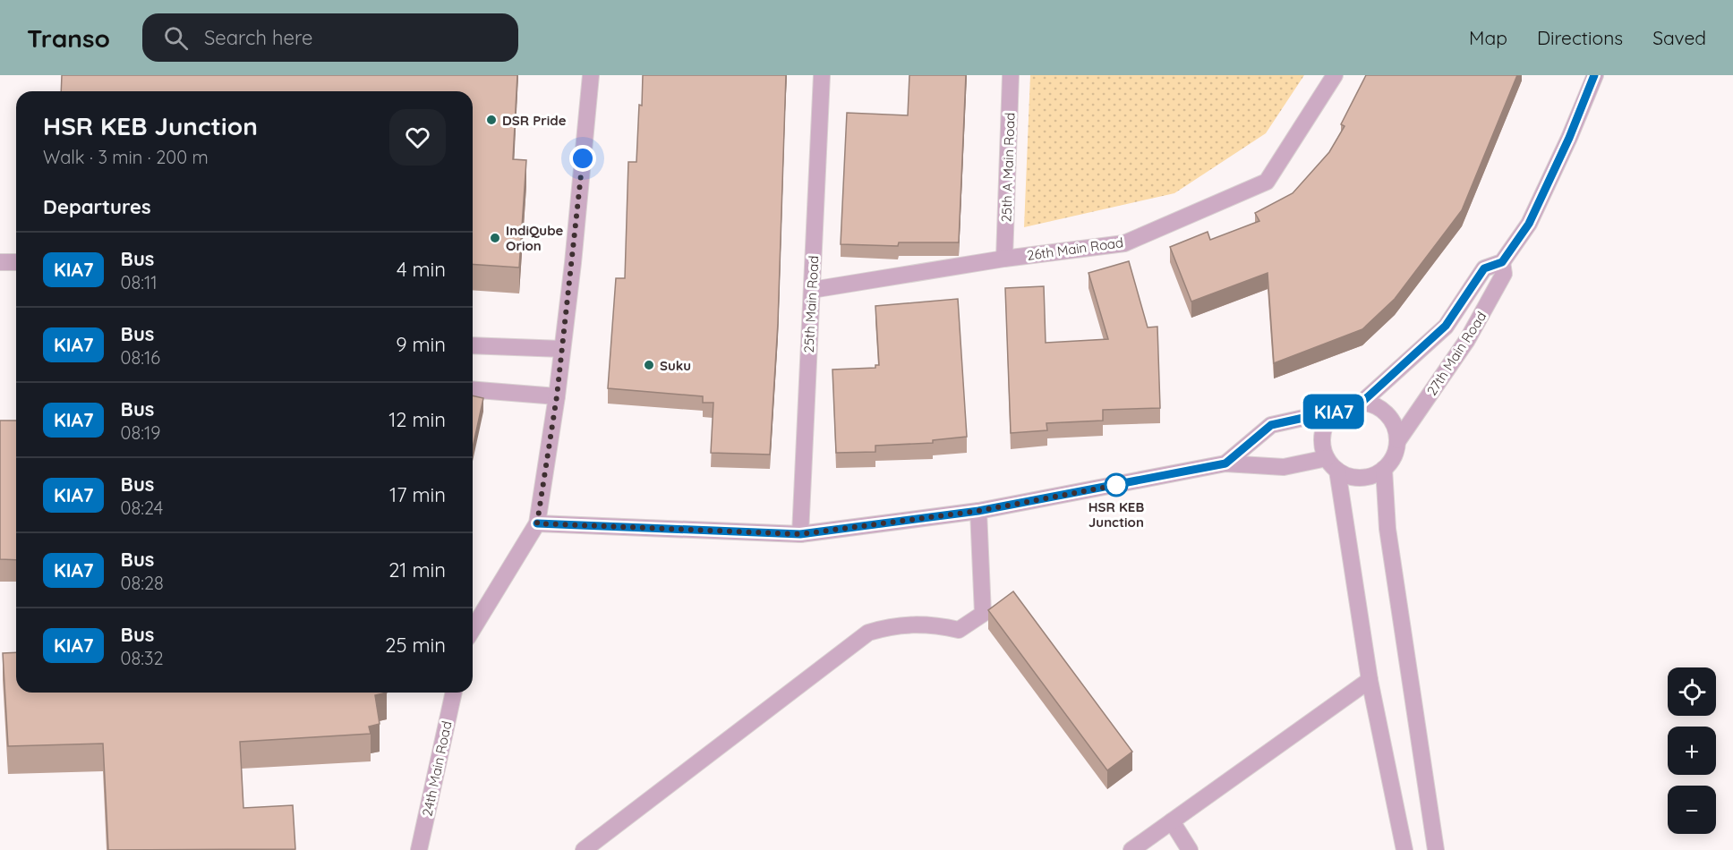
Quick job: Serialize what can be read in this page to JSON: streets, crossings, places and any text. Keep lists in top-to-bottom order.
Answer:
{
  "streets": {
    "street": [
      "25th A Main Road",
      "26th Main Road",
      "25th Main Road",
      "27th Main Road",
      "24th Main Road"
    ]
  },
  "crossings": [
    ["25th A Main Road", "26th Main Road"],
    ["26th Main Road", "25th Main Road"]
  ],
  "places": [
    "DSR Pride",
    "IndiQube Orion",
    "Suku",
    "HSR KEB Junction"
  ],
  "lines": ["bus line KIA7"],
  "page": {
    "header": "Transo",
    "search": "Search here",
    "nav": ["Map", "Directions", "Saved"],
    "on_map": "KIA7",
    "heading": [
      ["HSR KEB Junction", "Walk · 3 min · 200 m"],
      "Departures"
    ],
    "list": [
      {
        "mark": "KIA7",
        "name": "Bus",
        "note": "08:11",
        "value": "4 min"
      },
      {
        "mark": "KIA7",
        "name": "Bus",
        "note": "08:16",
        "value": "9 min"
      },
      {
        "mark": "KIA7",
        "name": "Bus",
        "note": "08:19",
        "value": "12 min"
      },
      {
        "mark": "KIA7",
        "name": "Bus",
        "note": "08:24",
        "value": "17 min"
      },
      {
        "mark": "KIA7",
        "name": "Bus",
        "note": "08:28",
        "value": "21 min"
      },
      {
        "mark": "KIA7",
        "name": "Bus",
        "note": "08:32",
        "value": "25 min"
      }
    ],
    "map_buttons": ["+", "−"]
  }
}
